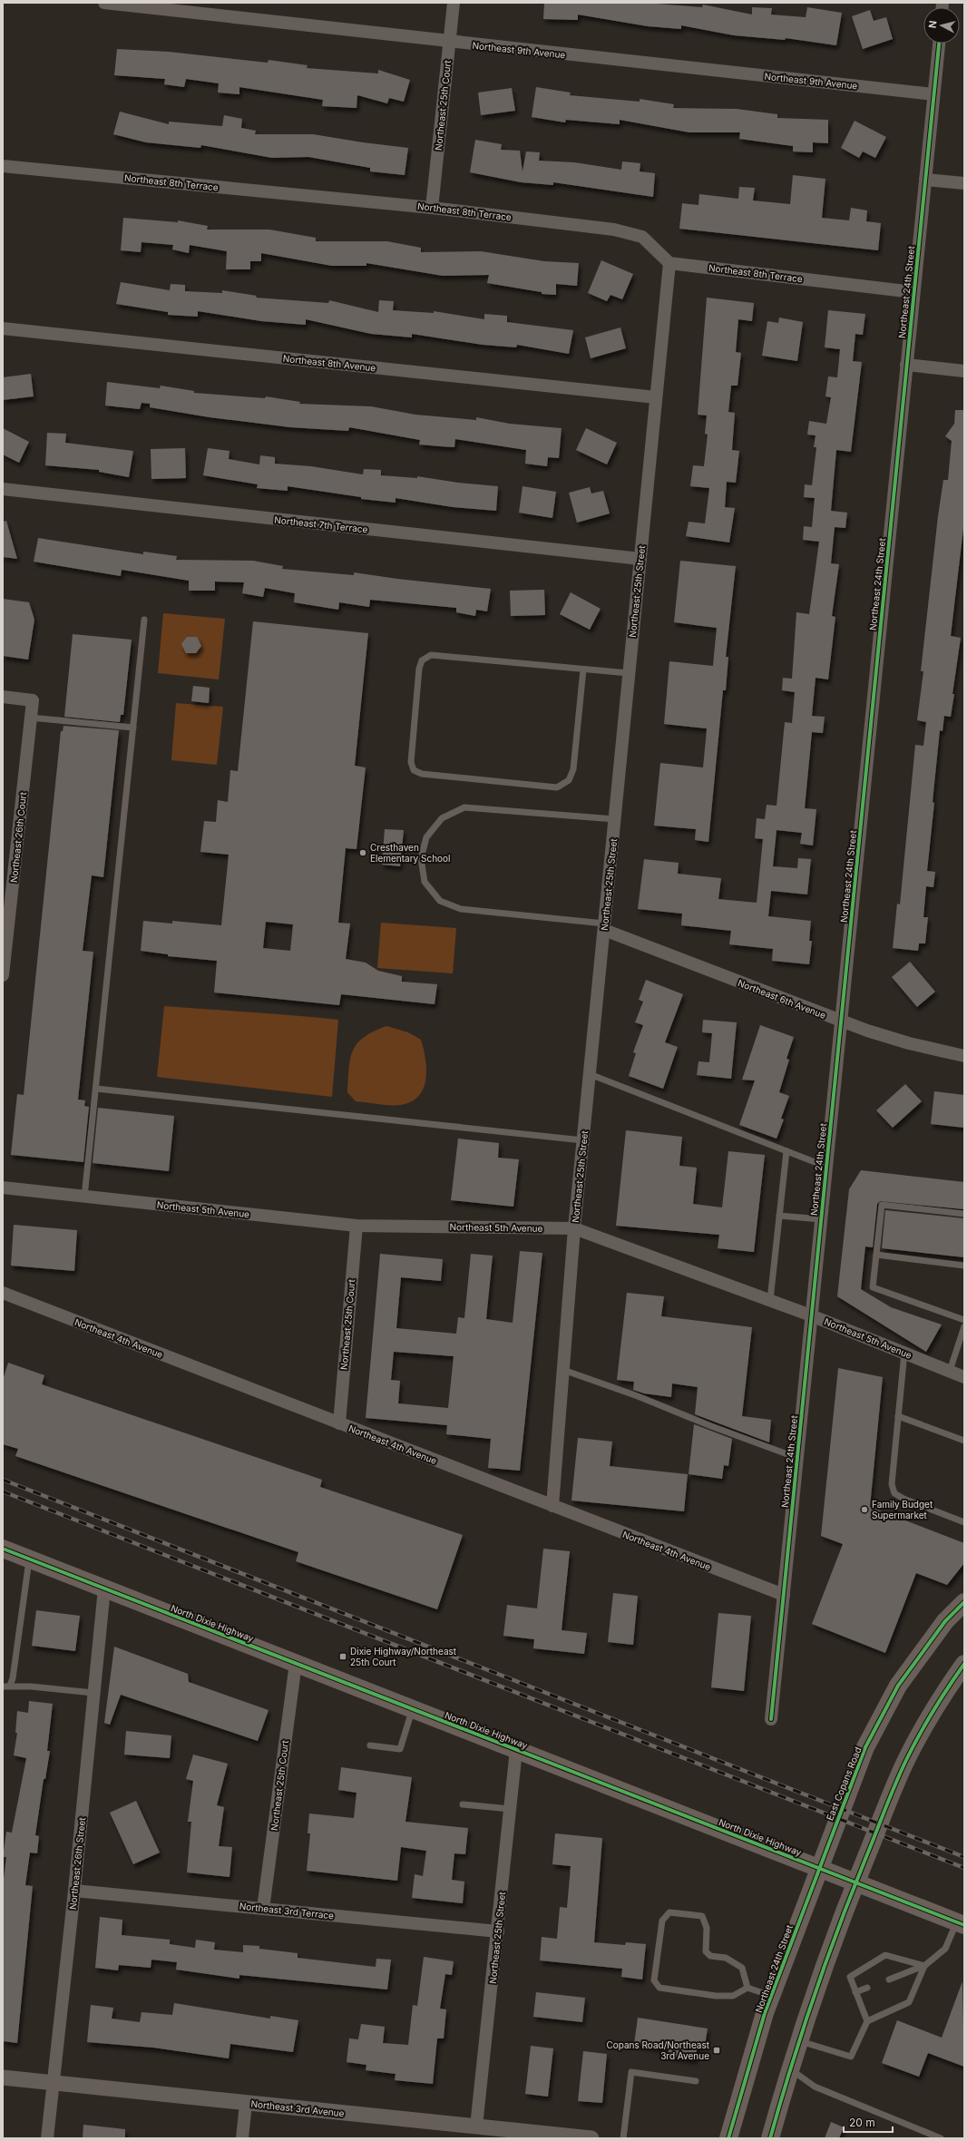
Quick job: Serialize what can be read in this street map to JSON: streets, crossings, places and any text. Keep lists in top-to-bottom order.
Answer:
{
  "streets": {
    "main road": ["Northeast 24th Street", "North Dixie Highway", "East Copans Road"],
    "street": [
      "Northeast 9th Avenue",
      "Northeast 25th Court",
      "Northeast 8th Terrace",
      "Northeast 8th Avenue",
      "Northeast 7th Terrace",
      "Northeast 25th Street",
      "Northeast 26th Court",
      "Northeast 6th Avenue",
      "Northeast 5th Avenue",
      "Northeast 4th Avenue",
      "Northeast 26th Street",
      "Northeast 3rd Terrace",
      "Northeast 3rd Avenue"
    ]
  },
  "crossings": [
    ["Northeast 9th Avenue", "Northeast 25th Court"],
    ["Northeast 9th Avenue", "Northeast 24th Street"],
    ["Northeast 25th Court", "Northeast 8th Terrace"],
    ["Northeast 25th Court", "Northeast 5th Avenue"],
    ["Northeast 25th Court", "Northeast 4th Avenue"],
    ["Northeast 25th Court", "North Dixie Highway"],
    ["Northeast 25th Court", "Northeast 3rd Terrace"],
    ["Northeast 8th Terrace", "Northeast 24th Street"],
    ["Northeast 8th Terrace", "Northeast 25th Street"],
    ["Northeast 24th Street", "Northeast 6th Avenue"],
    ["Northeast 24th Street", "Northeast 5th Avenue"],
    ["Northeast 24th Street", "Northeast 4th Avenue"],
    ["Northeast 24th Street", "North Dixie Highway"],
    ["Northeast 24th Street", "East Copans Road"],
    ["Northeast 8th Avenue", "Northeast 25th Street"],
    ["Northeast 7th Terrace", "Northeast 25th Street"],
    ["Northeast 25th Street", "Northeast 6th Avenue"],
    ["Northeast 25th Street", "Northeast 5th Avenue"],
    ["Northeast 25th Street", "Northeast 4th Avenue"],
    ["Northeast 25th Street", "North Dixie Highway"],
    ["Northeast 25th Street", "Northeast 3rd Terrace"],
    ["Northeast 25th Street", "Northeast 3rd Avenue"],
    ["North Dixie Highway", "East Copans Road"],
    ["North Dixie Highway", "Northeast 26th Street"],
    ["Northeast 26th Street", "Northeast 3rd Terrace"],
    ["Northeast 26th Street", "Northeast 3rd Avenue"]
  ],
  "places": {
    "other": ["Cresthaven Elementary School", "Family Budget Supermarket"],
    "transit": ["Dixie Highway/Northeast 25th Court", "Copans Road/Northeast 3rd Avenue"]
  },
  "scale_bar": "20 m",
  "north": "left"
}
